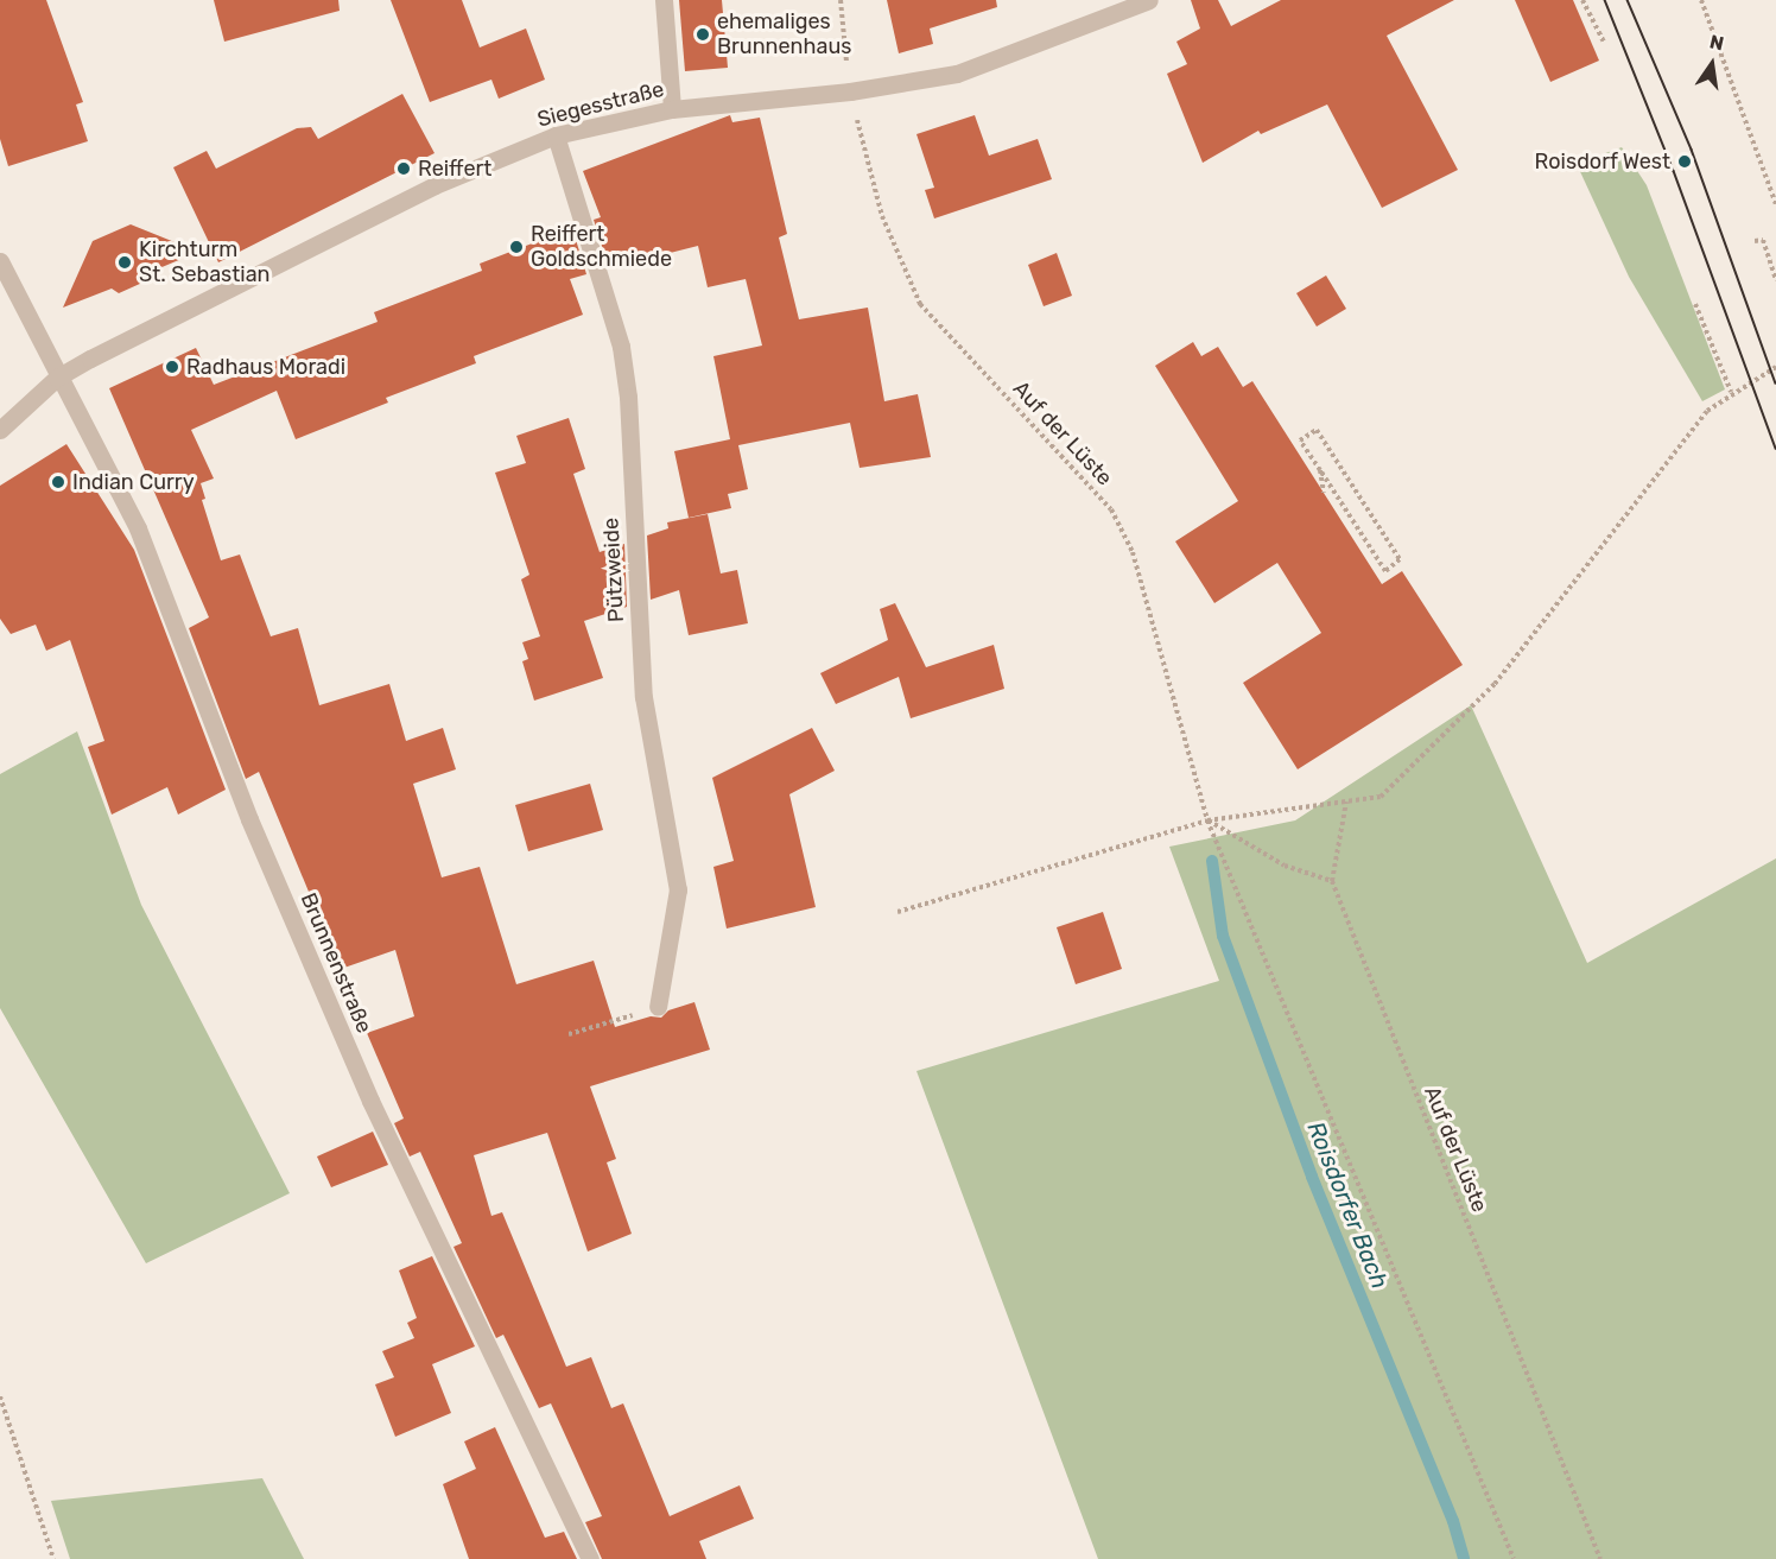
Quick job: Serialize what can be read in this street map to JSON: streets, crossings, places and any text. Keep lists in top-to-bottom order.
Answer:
{
  "streets": {
    "street": ["Siegesstraße", "Pützweide", "Brunnenstraße"],
    "path": ["Auf der Lüste"]
  },
  "crossings": [
    ["Siegesstraße", "Auf der Lüste"],
    ["Siegesstraße", "Pützweide"],
    ["Siegesstraße", "Brunnenstraße"]
  ],
  "water": ["Roisdorfer Bach"],
  "places": [
    "ehemaliges Brunnenhaus",
    "Roisdorf West",
    "Reiffert",
    "Reiffert Goldschmiede",
    "Kirchturm St. Sebastian",
    "Radhaus Moradi",
    "Indian Curry"
  ],
  "north": "top"
}
